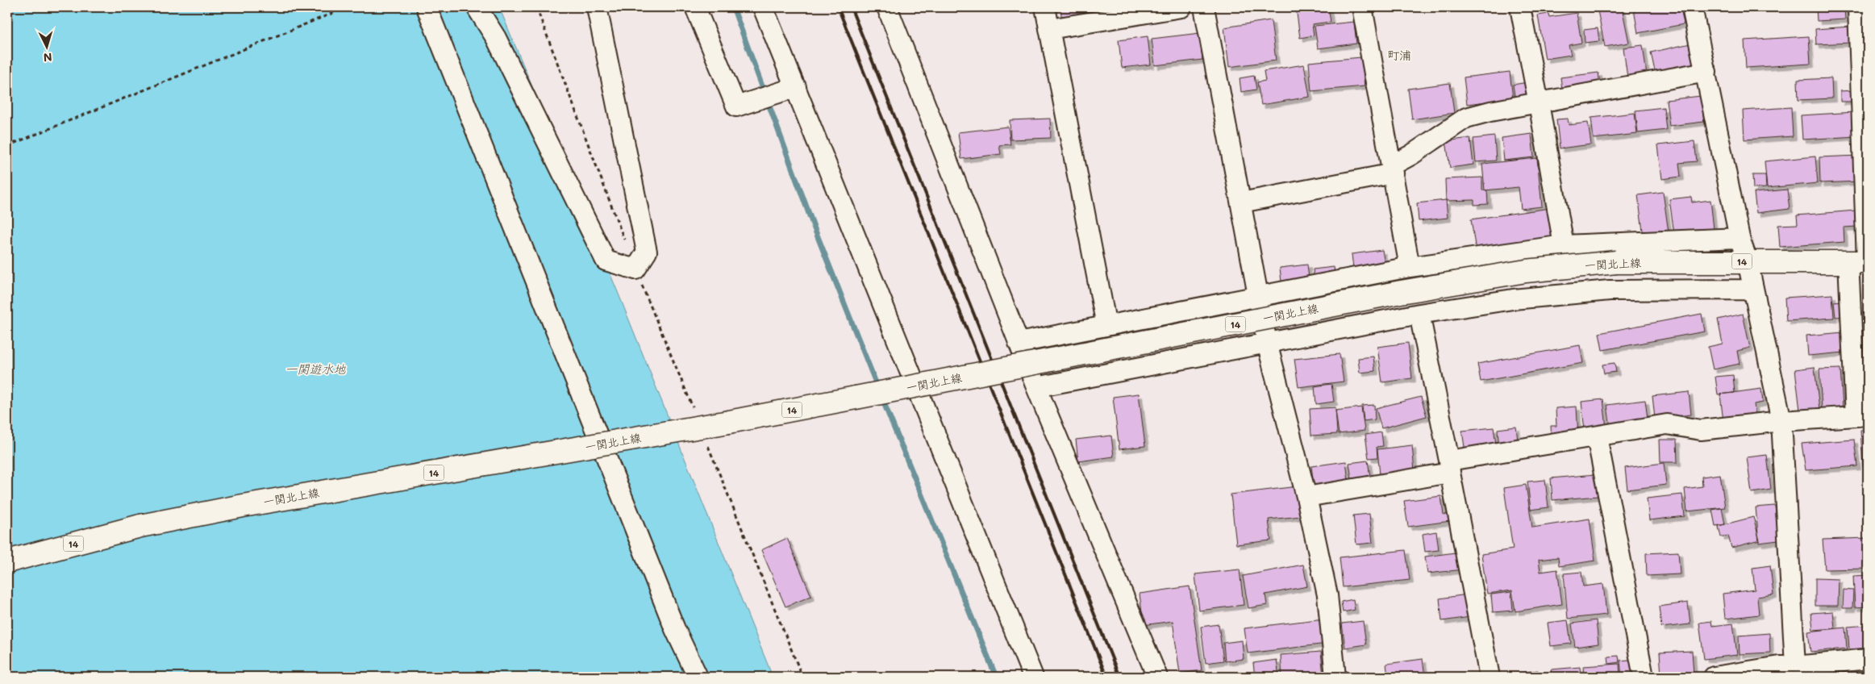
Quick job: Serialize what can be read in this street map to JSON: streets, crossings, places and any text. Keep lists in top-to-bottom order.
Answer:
{
  "streets": {
    "main road": ["14", "一関北上線"]
  },
  "districts": ["町浦"],
  "water": ["一関遊水地"],
  "north": "bottom"
}
